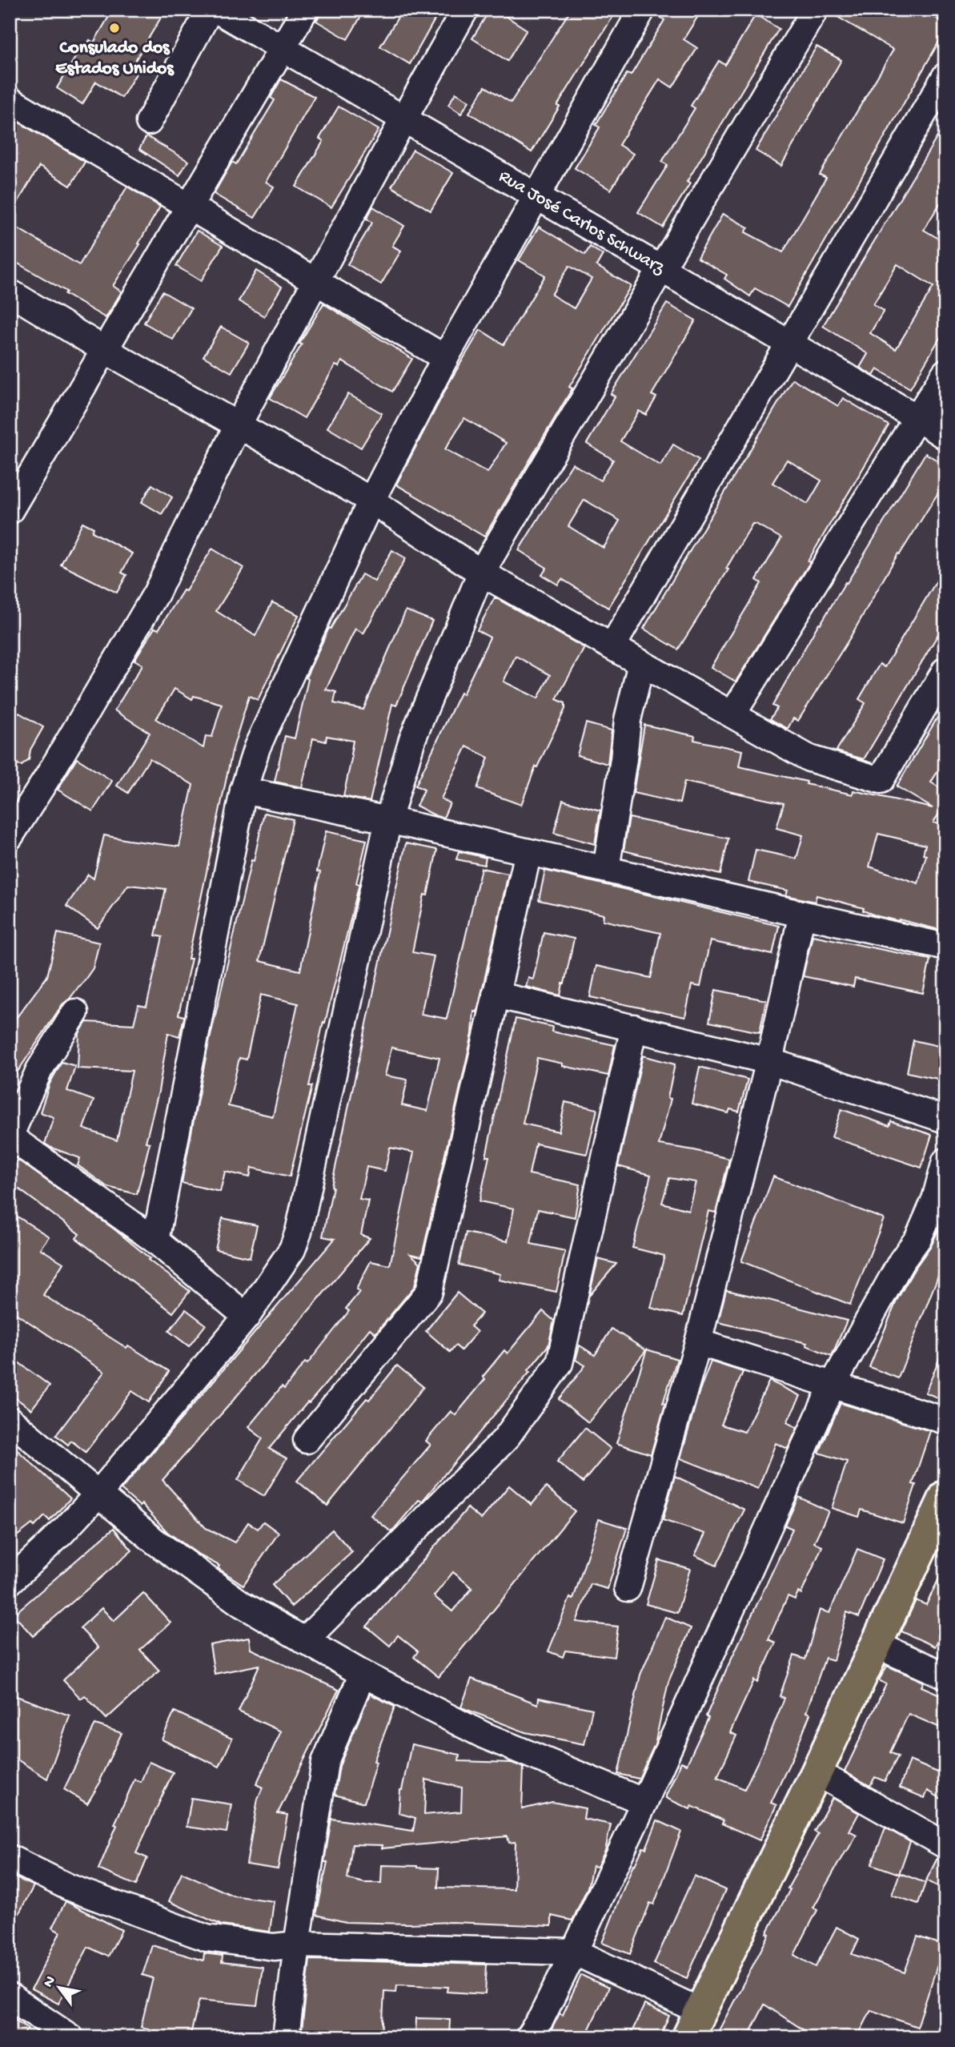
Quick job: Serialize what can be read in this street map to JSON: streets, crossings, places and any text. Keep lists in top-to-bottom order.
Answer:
{
  "streets": {
    "street": ["Rua José Carlos Schwarz"]
  },
  "places": ["Consulado dos Estados Unidos"],
  "north": "top left"
}
